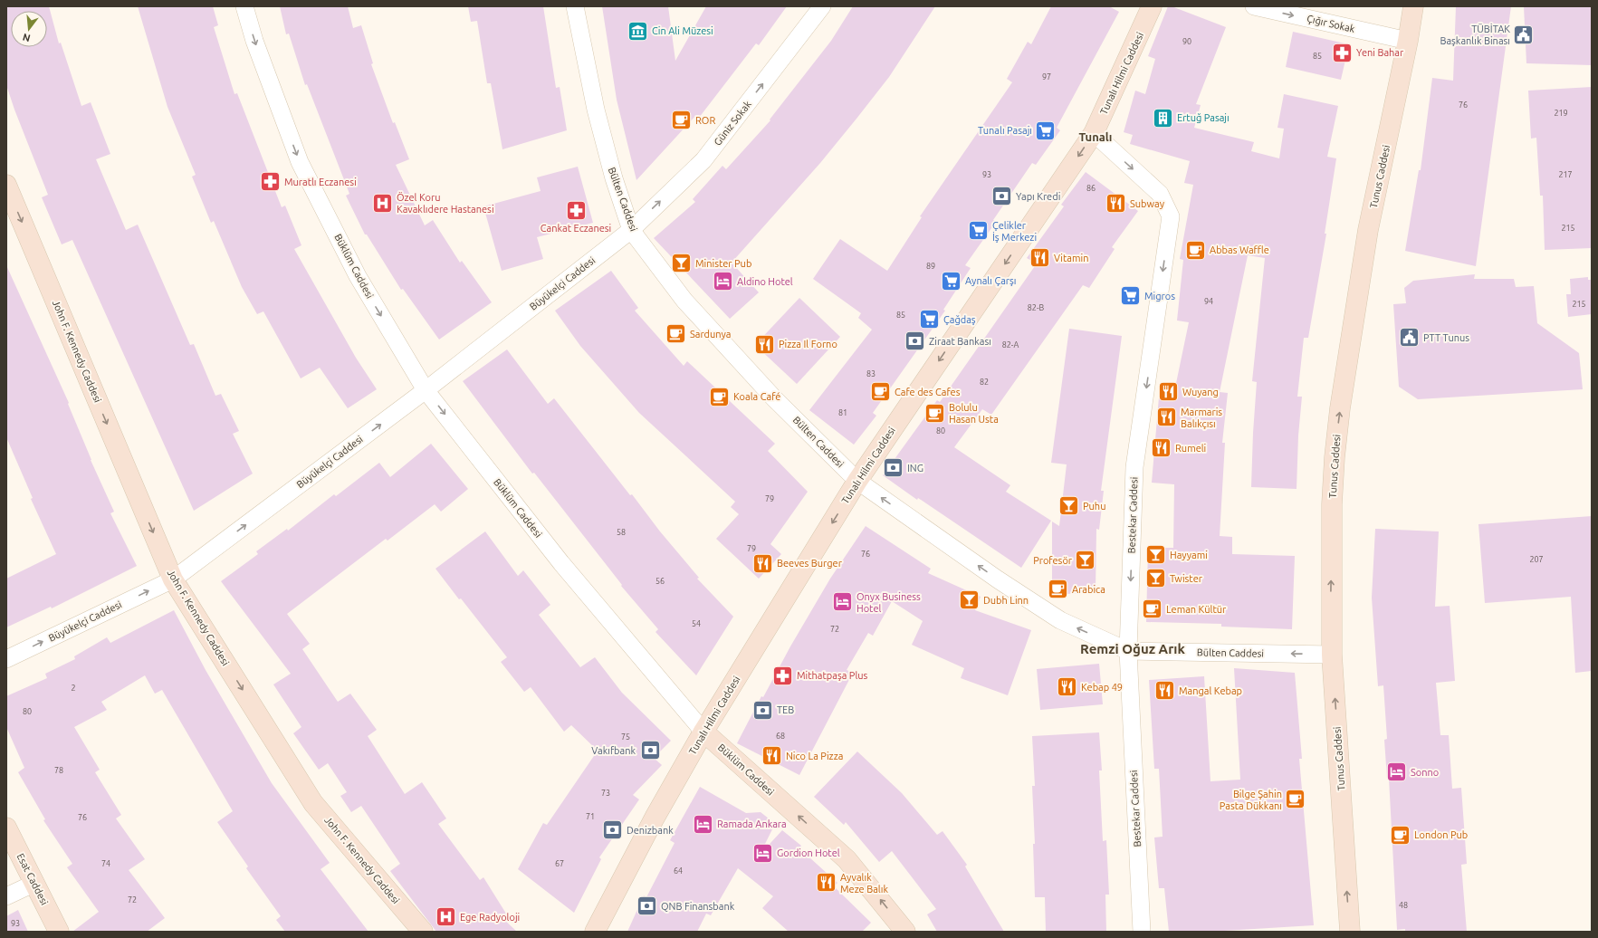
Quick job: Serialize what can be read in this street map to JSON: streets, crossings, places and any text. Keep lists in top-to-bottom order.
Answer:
{
  "streets": {
    "street": [
      "Çığır Sokak",
      "Tunalı Hilmi Caddesi",
      "Güniz Sokak",
      "Tunus Caddesi",
      "Bülten Caddesi",
      "Büklüm Caddesi",
      "Büyükelçi Caddesi",
      "John F. Kennedy Caddesi",
      "Bestekar Caddesi",
      "Esat Caddesi"
    ]
  },
  "crossings": [
    ["Çığır Sokak", "Tunus Caddesi"],
    ["Tunalı Hilmi Caddesi", "Bülten Caddesi"],
    ["Tunalı Hilmi Caddesi", "Büklüm Caddesi"],
    ["Tunalı Hilmi Caddesi", "Bestekar Caddesi"],
    ["Güniz Sokak", "Bülten Caddesi"],
    ["Güniz Sokak", "Büyükelçi Caddesi"],
    ["Tunus Caddesi", "Bülten Caddesi"],
    ["Bülten Caddesi", "Büyükelçi Caddesi"],
    ["Bülten Caddesi", "Bestekar Caddesi"],
    ["Büklüm Caddesi", "Büyükelçi Caddesi"],
    ["Büyükelçi Caddesi", "John F. Kennedy Caddesi"]
  ],
  "one_way": [
    "Çığır Sokak",
    "Tunalı Hilmi Caddesi",
    "Güniz Sokak",
    "Tunus Caddesi",
    "Bülten Caddesi",
    "Büyükelçi Caddesi",
    "John F. Kennedy Caddesi",
    "Bestekar Caddesi"
  ],
  "districts": ["Tunalı", "Remzi Oğuz Arık"],
  "places": {
    "museum": ["Cin Ali Müzesi"],
    "public building": ["TÜBİTAK Başkanlık Binası", "PTT Tunus"],
    "pharmacy": [
      "Yeni Bahar",
      "Muratlı Eczanesi",
      "Cankat Eczanesi",
      "Mithatpaşa Plus"
    ],
    "building": ["Ertuğ Pasajı"],
    "cafe": [
      "ROR",
      "Abbas Waffle",
      "Sardunya",
      "Cafe des Cafes",
      "Koala Café",
      "Bolulu Hasan Usta",
      "Arabica",
      "Leman Kültür",
      "Bilge Şahin Pasta Dükkanı",
      "London Pub"
    ],
    "supermarket": [
      "Tunalı Pasajı",
      "Çelikler İş Merkezi",
      "Aynalı Çarşı",
      "Migros",
      "Çağdaş"
    ],
    "bank": [
      "Yapı Kredi",
      "Ziraat Bankası",
      "ING",
      "TEB",
      "Vakıfbank",
      "Denizbank",
      "QNB Finansbank"
    ],
    "hospital": ["Özel Koru Kavaklıdere Hastanesi", "Ege Radyoloji"],
    "restaurant": [
      "Subway",
      "Vitamin",
      "Pizza Il Forno",
      "Wuyang",
      "Marmaris Balıkçısı",
      "Rumeli",
      "Beeves Burger",
      "Kebap 49",
      "Mangal Kebap",
      "Nico La Pizza",
      "Ayvalık Meze Balık"
    ],
    "bar": [
      "Minister Pub",
      "Puhu",
      "Hayyami",
      "Profesör",
      "Twister",
      "Dubh Linn"
    ],
    "hotel": [
      "Aldino Hotel",
      "Onyx Business Hotel",
      "Sonno",
      "Ramada Ankara",
      "Gordion Hotel"
    ]
  },
  "house_numbers": [
    "90",
    "85",
    "97",
    "76",
    "219",
    "93",
    "217",
    "86",
    "215",
    "89",
    "94",
    "215",
    "82-B",
    "85",
    "82-A",
    "83",
    "82",
    "81",
    "80",
    "79",
    "58",
    "79",
    "76",
    "207",
    "56",
    "54",
    "72",
    "2",
    "80",
    "68",
    "75",
    "78",
    "73",
    "71",
    "76",
    "74",
    "67",
    "64",
    "72",
    "48",
    "93"
  ],
  "north": "bottom"
}
